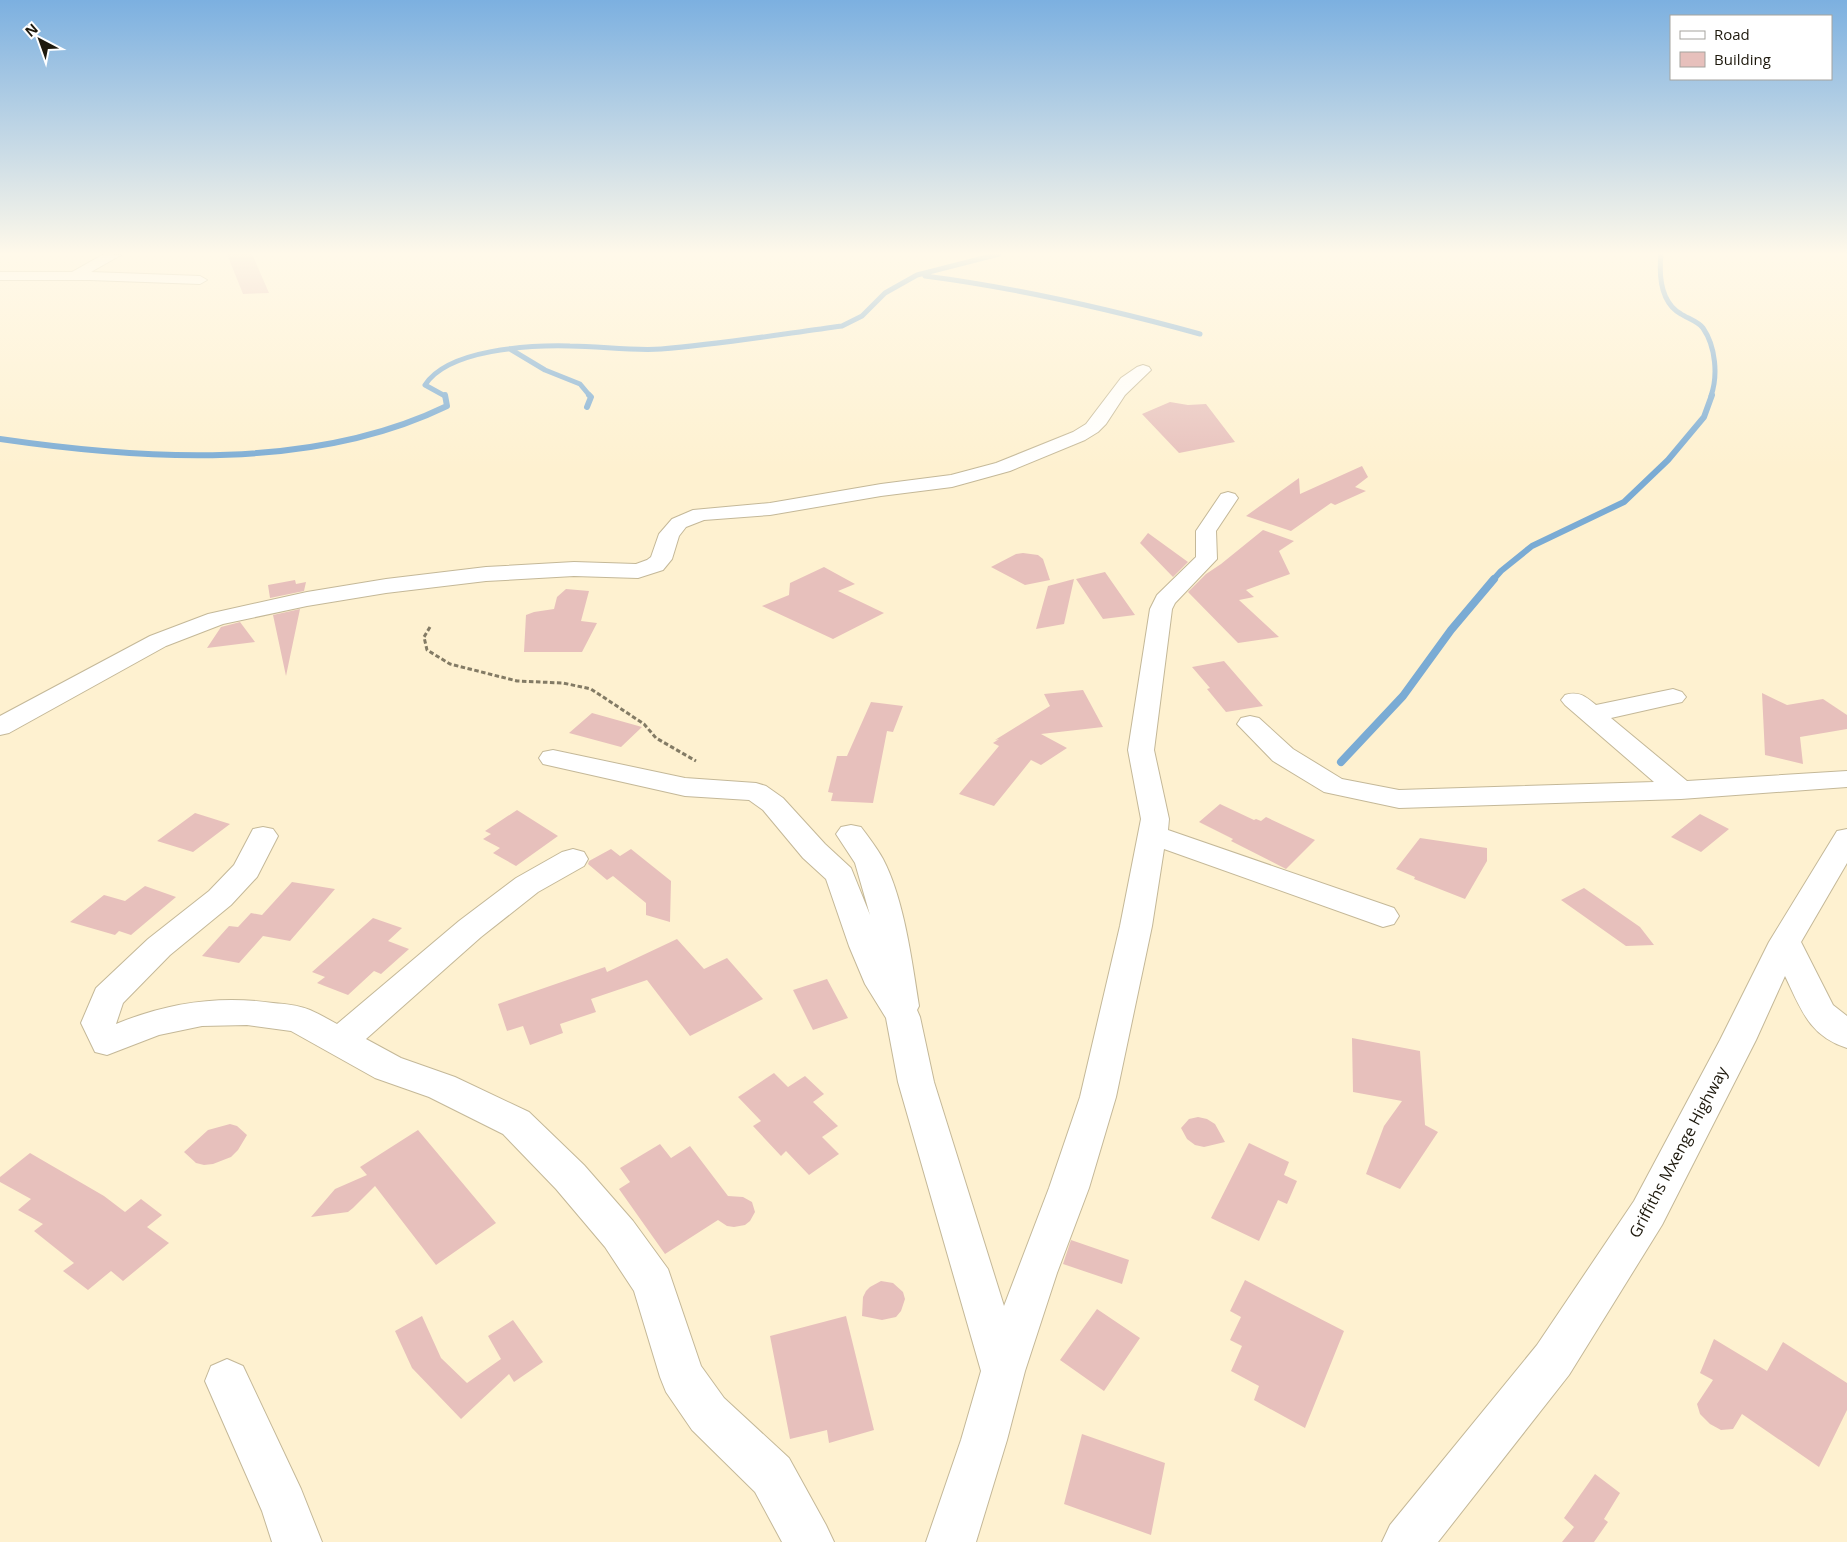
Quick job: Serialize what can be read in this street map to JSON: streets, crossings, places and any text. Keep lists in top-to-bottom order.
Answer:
{
  "streets": {
    "street": ["Griffiths Mxenge Highway"]
  },
  "legend": ["Road", "Building"],
  "north": "top left"
}
